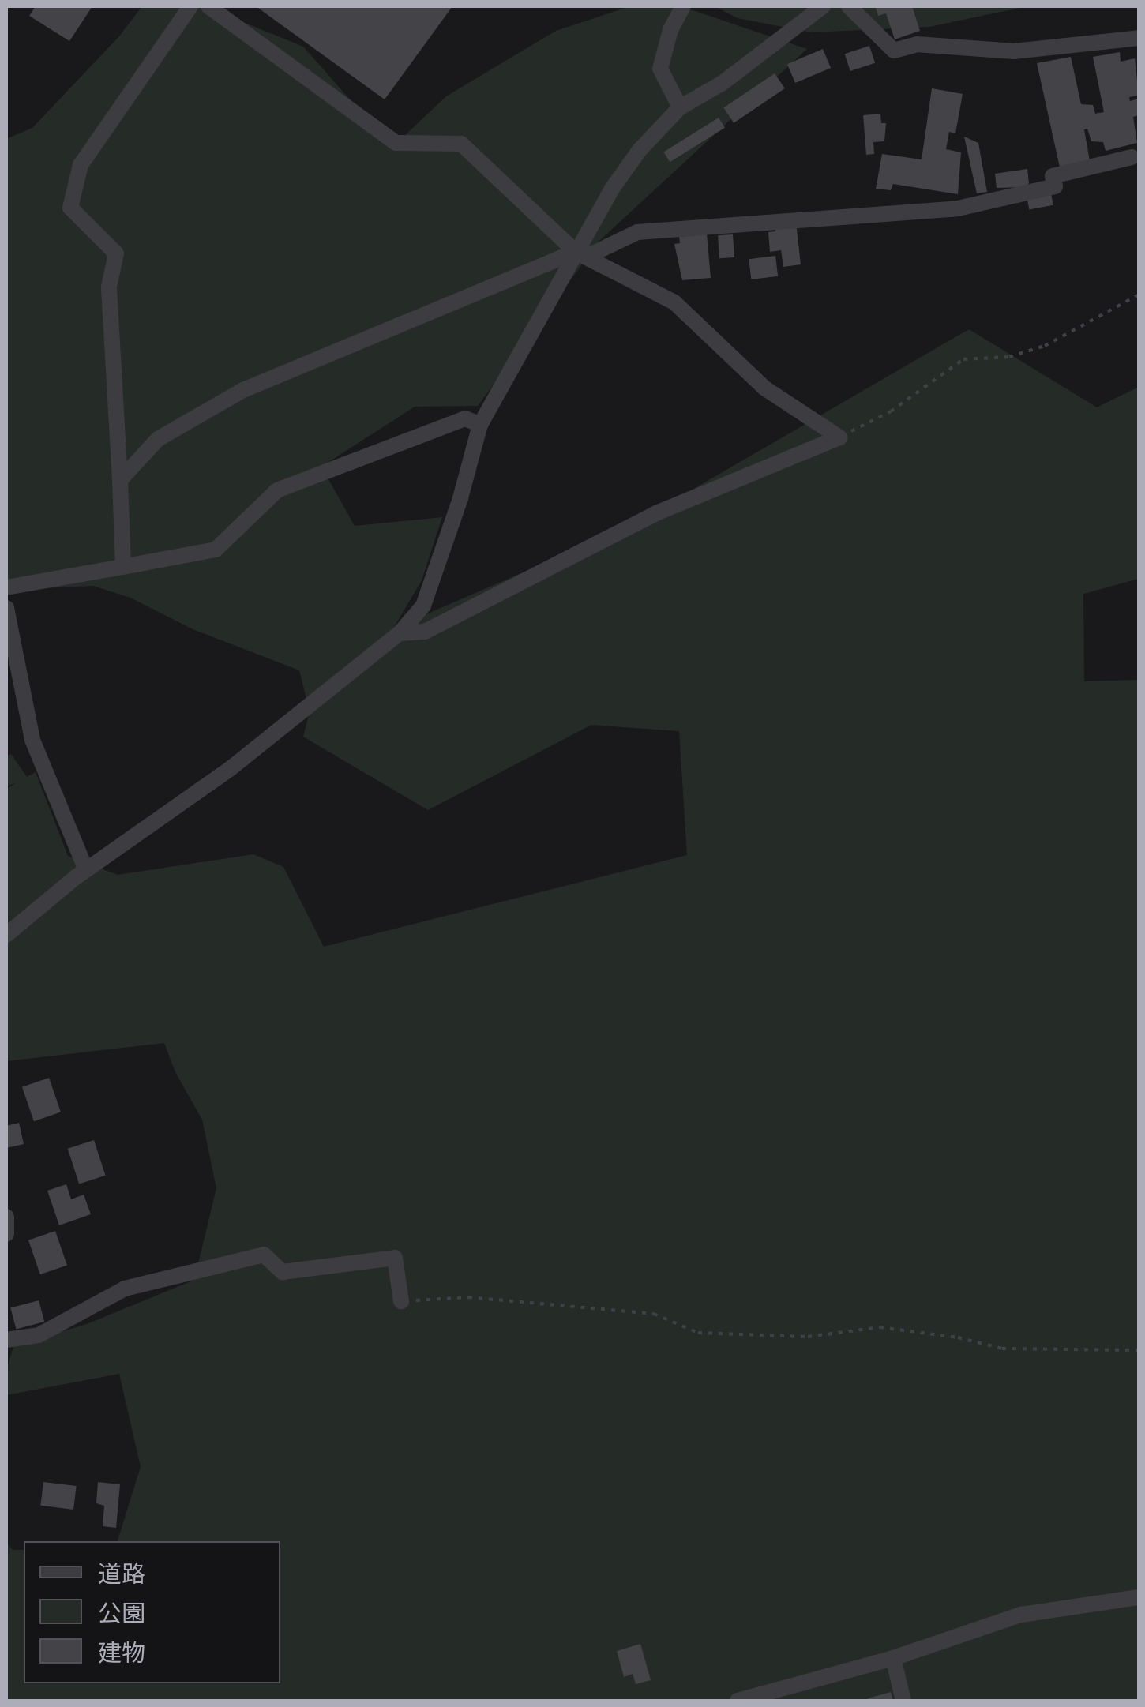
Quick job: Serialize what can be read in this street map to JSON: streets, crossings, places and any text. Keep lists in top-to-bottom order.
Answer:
{
  "legend": ["道路", "公園", "建物"]
}
